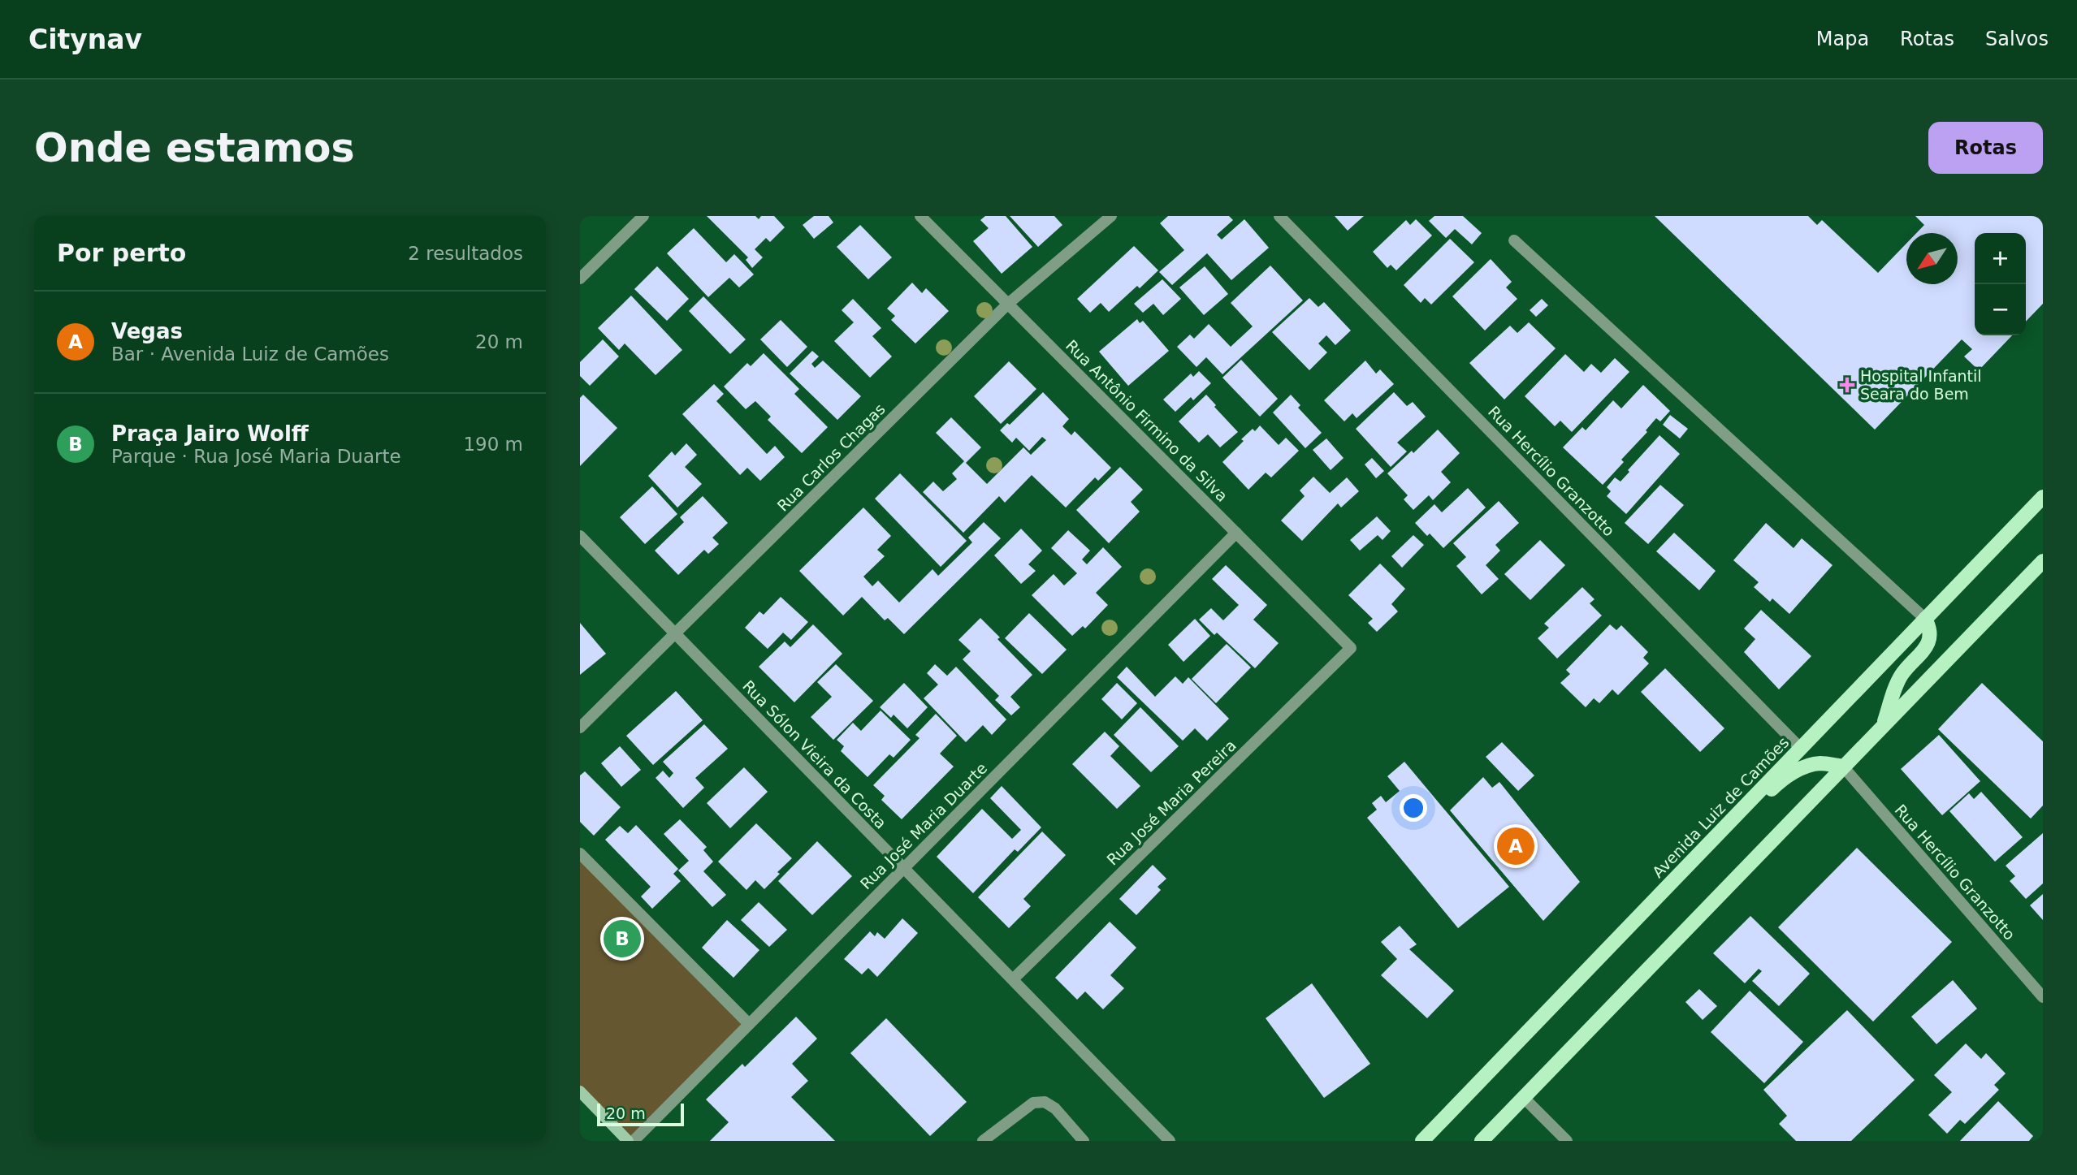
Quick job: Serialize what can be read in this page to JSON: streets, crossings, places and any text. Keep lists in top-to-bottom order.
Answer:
{
  "streets": {
    "main road": ["Avenida Luiz de Camões"],
    "street": [
      "Rua Antônio Firmino da Silva",
      "Rua Carlos Chagas",
      "Rua Hercílio Granzotto",
      "Rua Sólon Vieira da Costa",
      "Rua José Maria Pereira",
      "Rua José Maria Duarte"
    ]
  },
  "crossings": [
    ["Rua Antônio Firmino da Silva", "Rua Carlos Chagas"],
    ["Rua Antônio Firmino da Silva", "Rua José Maria Pereira"],
    ["Rua Antônio Firmino da Silva", "Rua José Maria Duarte"],
    ["Rua Carlos Chagas", "Rua Sólon Vieira da Costa"],
    ["Rua Hercílio Granzotto", "Avenida Luiz de Camões"],
    ["Rua Sólon Vieira da Costa", "Rua José Maria Pereira"],
    ["Rua Sólon Vieira da Costa", "Rua José Maria Duarte"]
  ],
  "places": {
    "health": ["Hospital Infantil Seara do Bem"]
  },
  "scale_bar": "20 m",
  "north": "bottom left",
  "page": {
    "header": "Citynav",
    "nav": ["Mapa", "Rotas", "Salvos"],
    "buttons": "Rotas",
    "title": "Onde estamos",
    "heading": ["Por perto", "2 resultados"],
    "map_buttons": ["+", "−"],
    "list": [
      {
        "mark": "A",
        "name": "Vegas",
        "note": "Bar · Avenida Luiz de Camões",
        "value": "20 m"
      },
      {
        "mark": "B",
        "name": "Praça Jairo Wolff",
        "note": "Parque · Rua José Maria Duarte",
        "value": "190 m"
      }
    ],
    "pins": ["A", "B"],
    "scale": "20 m"
  }
}
